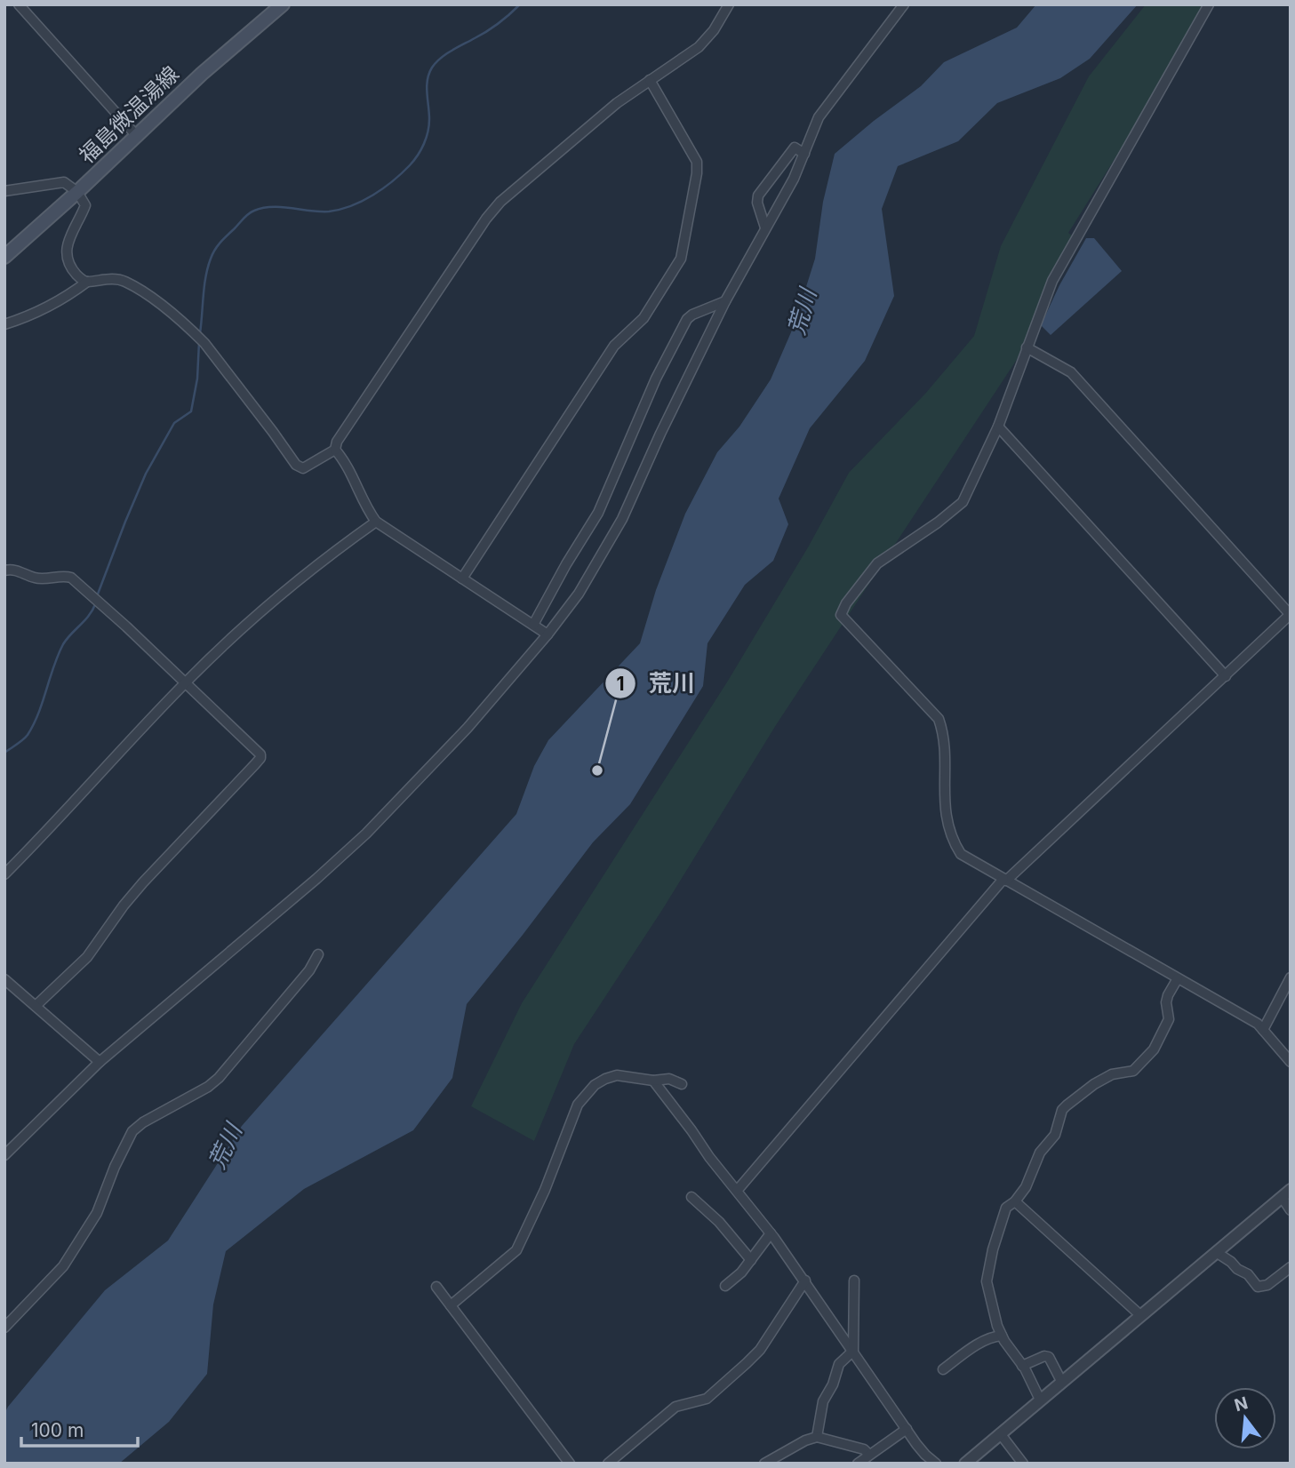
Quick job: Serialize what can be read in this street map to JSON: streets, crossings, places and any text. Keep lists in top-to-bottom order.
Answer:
{
  "streets": {
    "main road": ["福島微温湯線"]
  },
  "water": ["荒川"],
  "places": ["荒川"],
  "scale_bar": "100 m",
  "north": "top"
}
